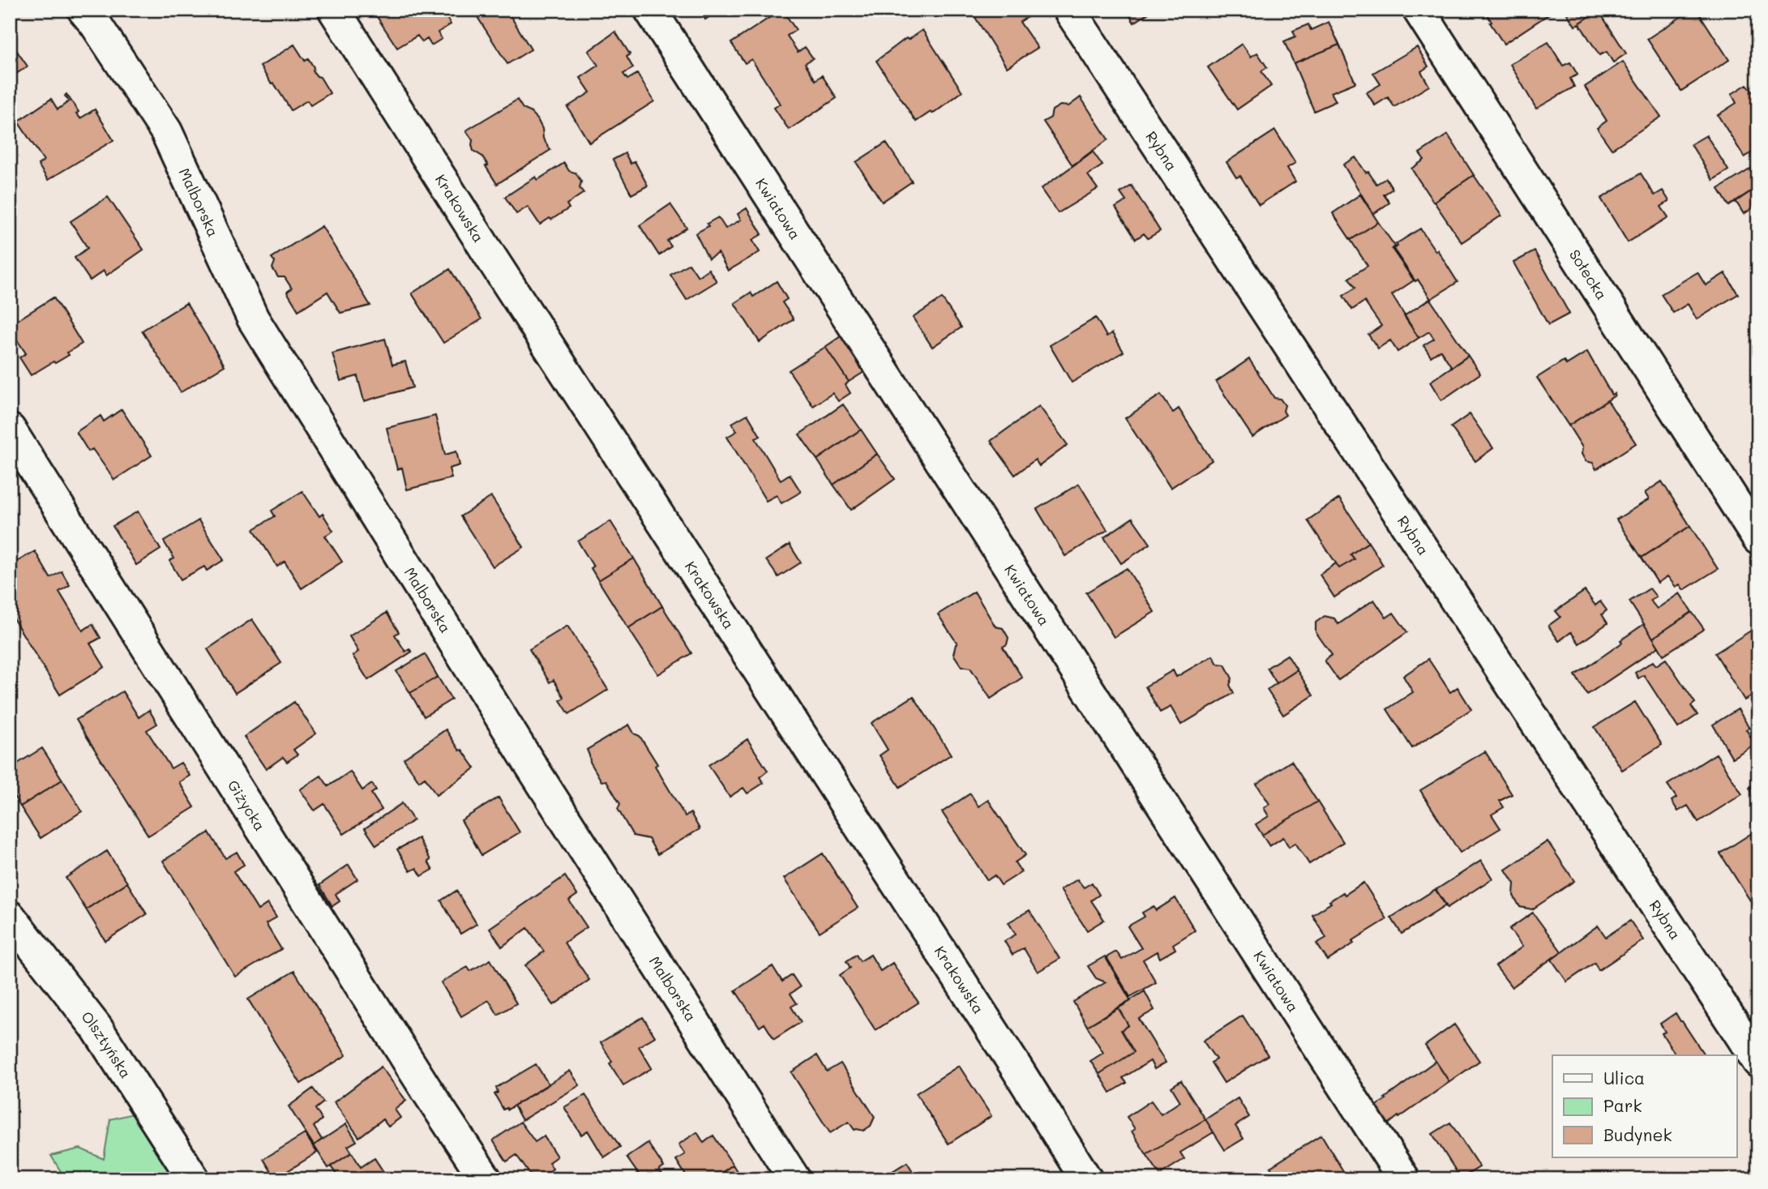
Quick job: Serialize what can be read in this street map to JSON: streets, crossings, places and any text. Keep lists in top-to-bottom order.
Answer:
{
  "streets": {
    "street": [
      "Rybna",
      "Malborska",
      "Kwiatowa",
      "Krakowska",
      "Sołecka",
      "Giżycka",
      "Olsztyńska"
    ]
  },
  "legend": ["Ulica", "Park", "Budynek"]
}
